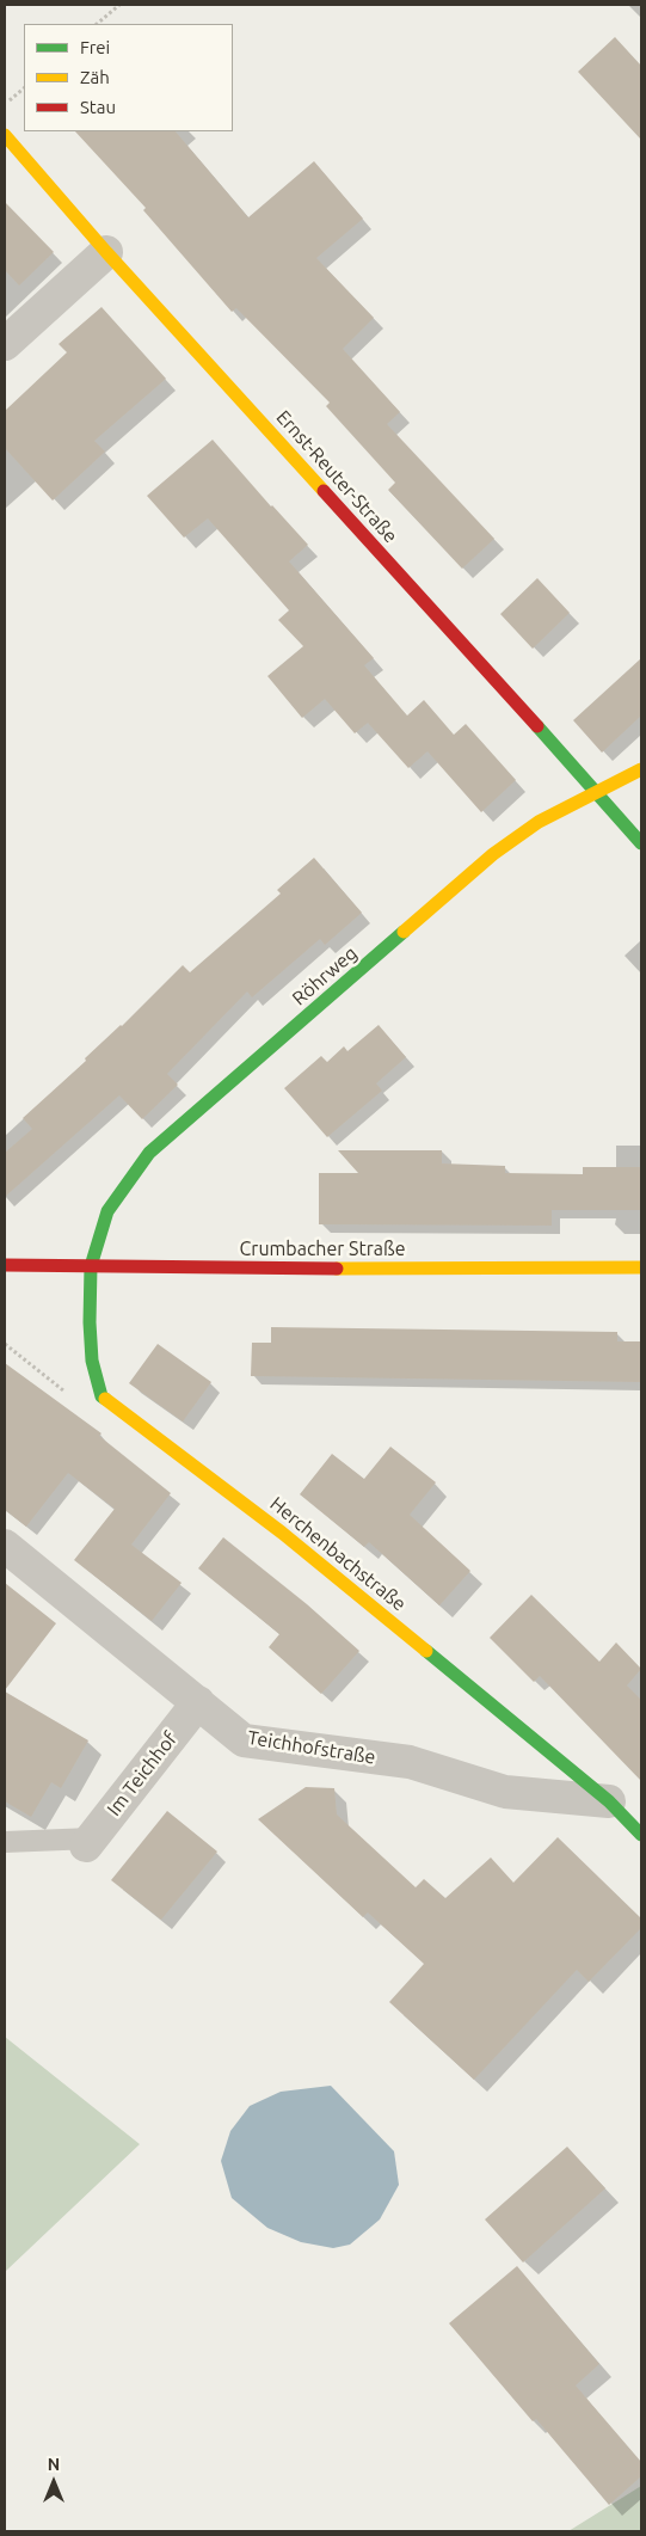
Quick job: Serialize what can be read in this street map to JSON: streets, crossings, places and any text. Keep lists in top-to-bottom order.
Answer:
{
  "streets": {
    "street": [
      "Ernst-Reuter-Straße",
      "Röhrweg",
      "Crumbacher Straße",
      "Herchenbachstraße",
      "Teichhofstraße",
      "Im Teichhof"
    ]
  },
  "crossings": [
    ["Ernst-Reuter-Straße", "Röhrweg"],
    ["Röhrweg", "Crumbacher Straße"],
    ["Herchenbachstraße", "Teichhofstraße"],
    ["Teichhofstraße", "Im Teichhof"]
  ],
  "legend": ["Frei", "Zäh", "Stau"],
  "north": "top"
}
